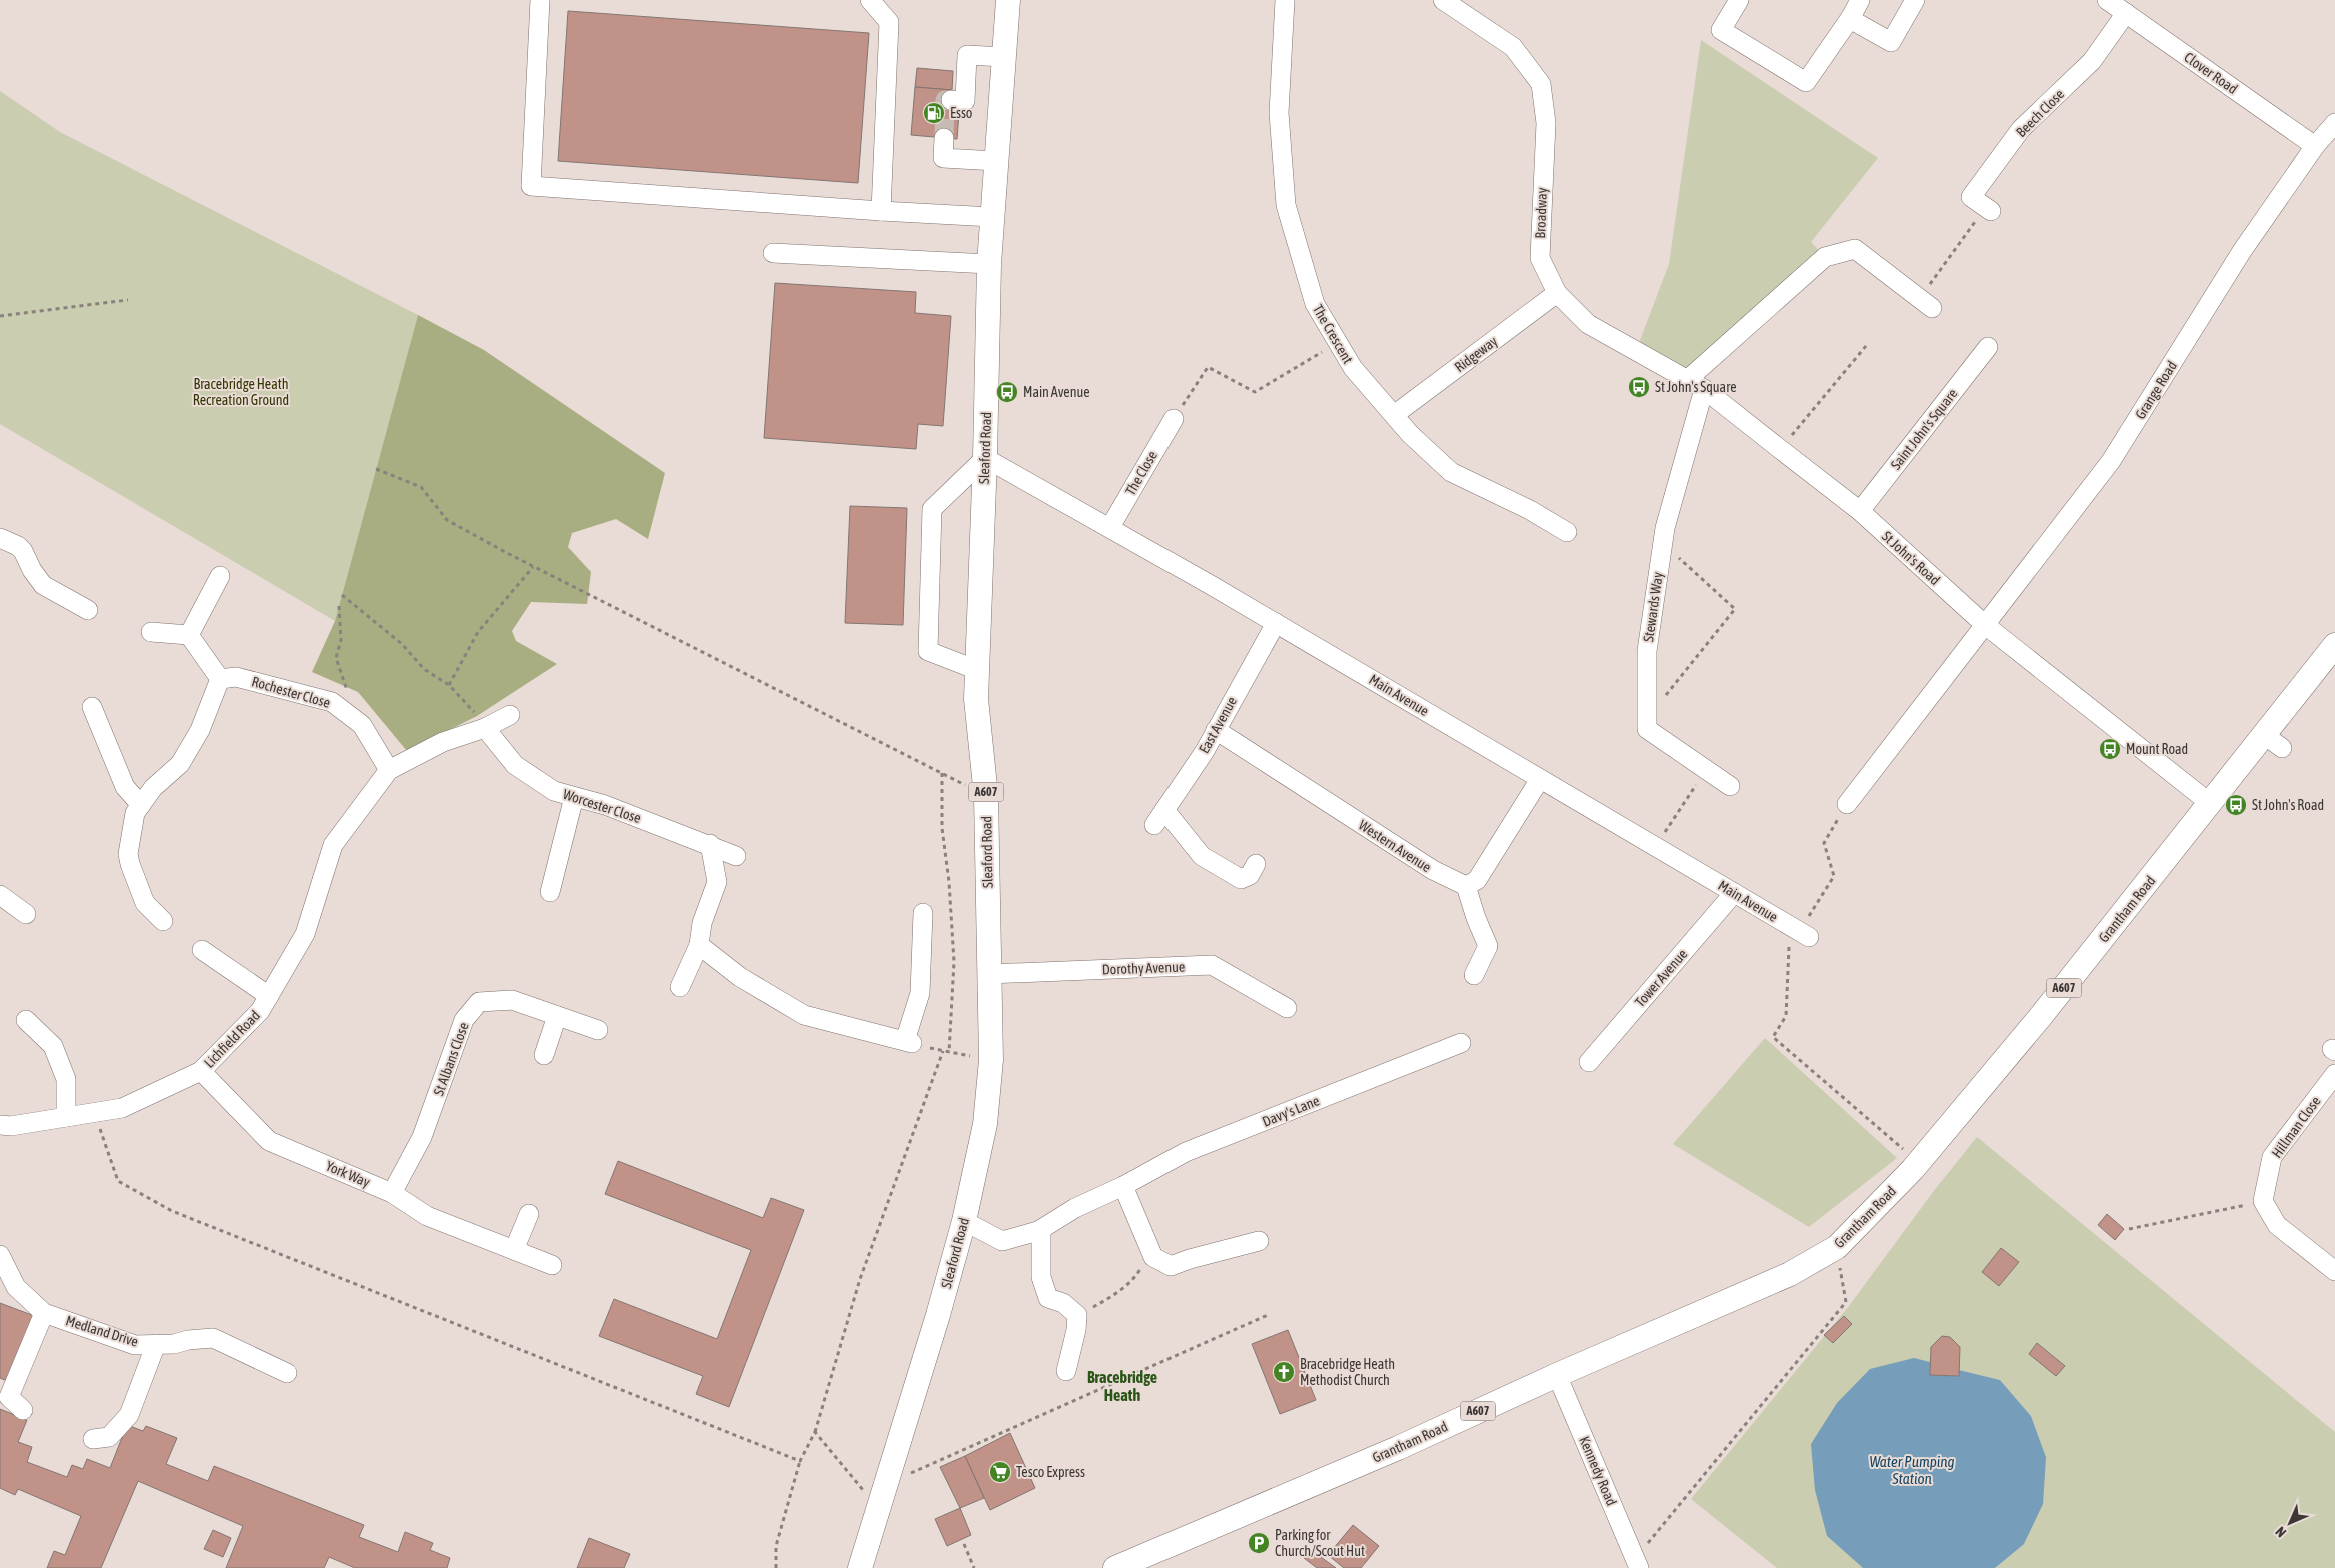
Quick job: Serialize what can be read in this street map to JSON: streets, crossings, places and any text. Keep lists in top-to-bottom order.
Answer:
{
  "streets": {
    "main road": ["Sleaford Road", "A607", "Grantham Road"],
    "street": [
      "Clover Road",
      "Beech Close",
      "Broadway",
      "The Crescent",
      "Ridgeway",
      "Grange Road",
      "Saint John's Square",
      "The Close",
      "St John's Road",
      "Stewards Way",
      "Rochester Close",
      "Main Avenue",
      "East Avenue",
      "Worcester Close",
      "Western Avenue",
      "Dorothy Avenue",
      "Tower Avenue",
      "Lichfield Road",
      "St Albans Close",
      "Davy's Lane",
      "Hillman Close",
      "York Way",
      "Medland Drive",
      "Kennedy Road"
    ]
  },
  "crossings": [
    ["Clover Road", "Beech Close"],
    ["Clover Road", "Grange Road"],
    ["Broadway", "Ridgeway"],
    ["Broadway", "St John's Road"],
    ["Broadway", "Stewards Way"],
    ["The Crescent", "Ridgeway"],
    ["Grange Road", "St John's Road"],
    ["Saint John's Square", "St John's Road"],
    ["Sleaford Road", "Main Avenue"],
    ["Sleaford Road", "Dorothy Avenue"],
    ["Sleaford Road", "Davy's Lane"],
    ["The Close", "Main Avenue"],
    ["St John's Road", "Stewards Way"],
    ["St John's Road", "Grantham Road"],
    ["Rochester Close", "Lichfield Road"],
    ["Main Avenue", "East Avenue"],
    ["Main Avenue", "Tower Avenue"],
    ["East Avenue", "Western Avenue"],
    ["Grantham Road", "Kennedy Road"],
    ["Lichfield Road", "York Way"],
    ["St Albans Close", "York Way"]
  ],
  "districts": ["Bracebridge Heath"],
  "water": ["Water Pumping Station"],
  "parks": ["Bracebridge Heath Recreation Ground"],
  "places": {
    "fuel station": ["Esso"],
    "bus stop": [
      "St John's Square",
      "Main Avenue",
      "Mount Road",
      "St John's Road"
    ],
    "church": ["Bracebridge Heath Methodist Church"],
    "supermarket": ["Tesco Express"],
    "parking": ["Parking for Church/Scout Hut"]
  },
  "north": "bottom left"
}
